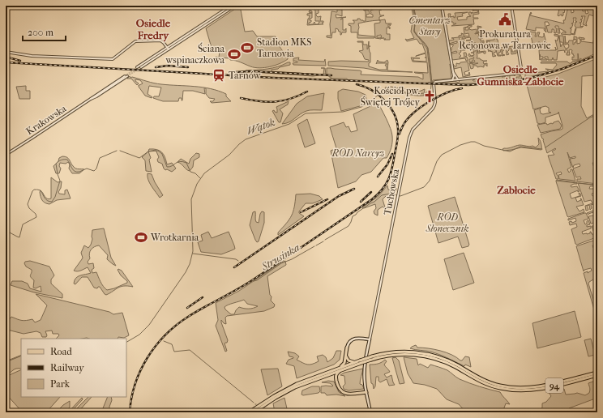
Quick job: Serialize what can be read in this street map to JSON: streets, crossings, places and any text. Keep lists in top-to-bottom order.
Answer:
{
  "streets": {
    "main road": ["Tuchowska", "94"],
    "street": ["Krakowska"]
  },
  "crossings": [
    ["Tuchowska", "94"]
  ],
  "districts": ["Osiedle Fredry", "Osiedle Gumniska-Zabłocie", "Zabłocie"],
  "water": ["Wątok", "Strusinka"],
  "parks": ["Cmentarz Stary", "ROD Narcyz", "ROD Słonecznik"],
  "places": {
    "public building": ["Prokuratura Rejonowa w Tarnowie"],
    "sports": ["Stadion MKS Tarnovia", "Ściana wspinaczkowa", "Wrotkarnia"],
    "station": ["Tarnów"],
    "church": ["Kościół pw. Świętej Trójcy"]
  },
  "legend": ["Road", "Railway", "Park"],
  "scale_bar": "200 m"
}
